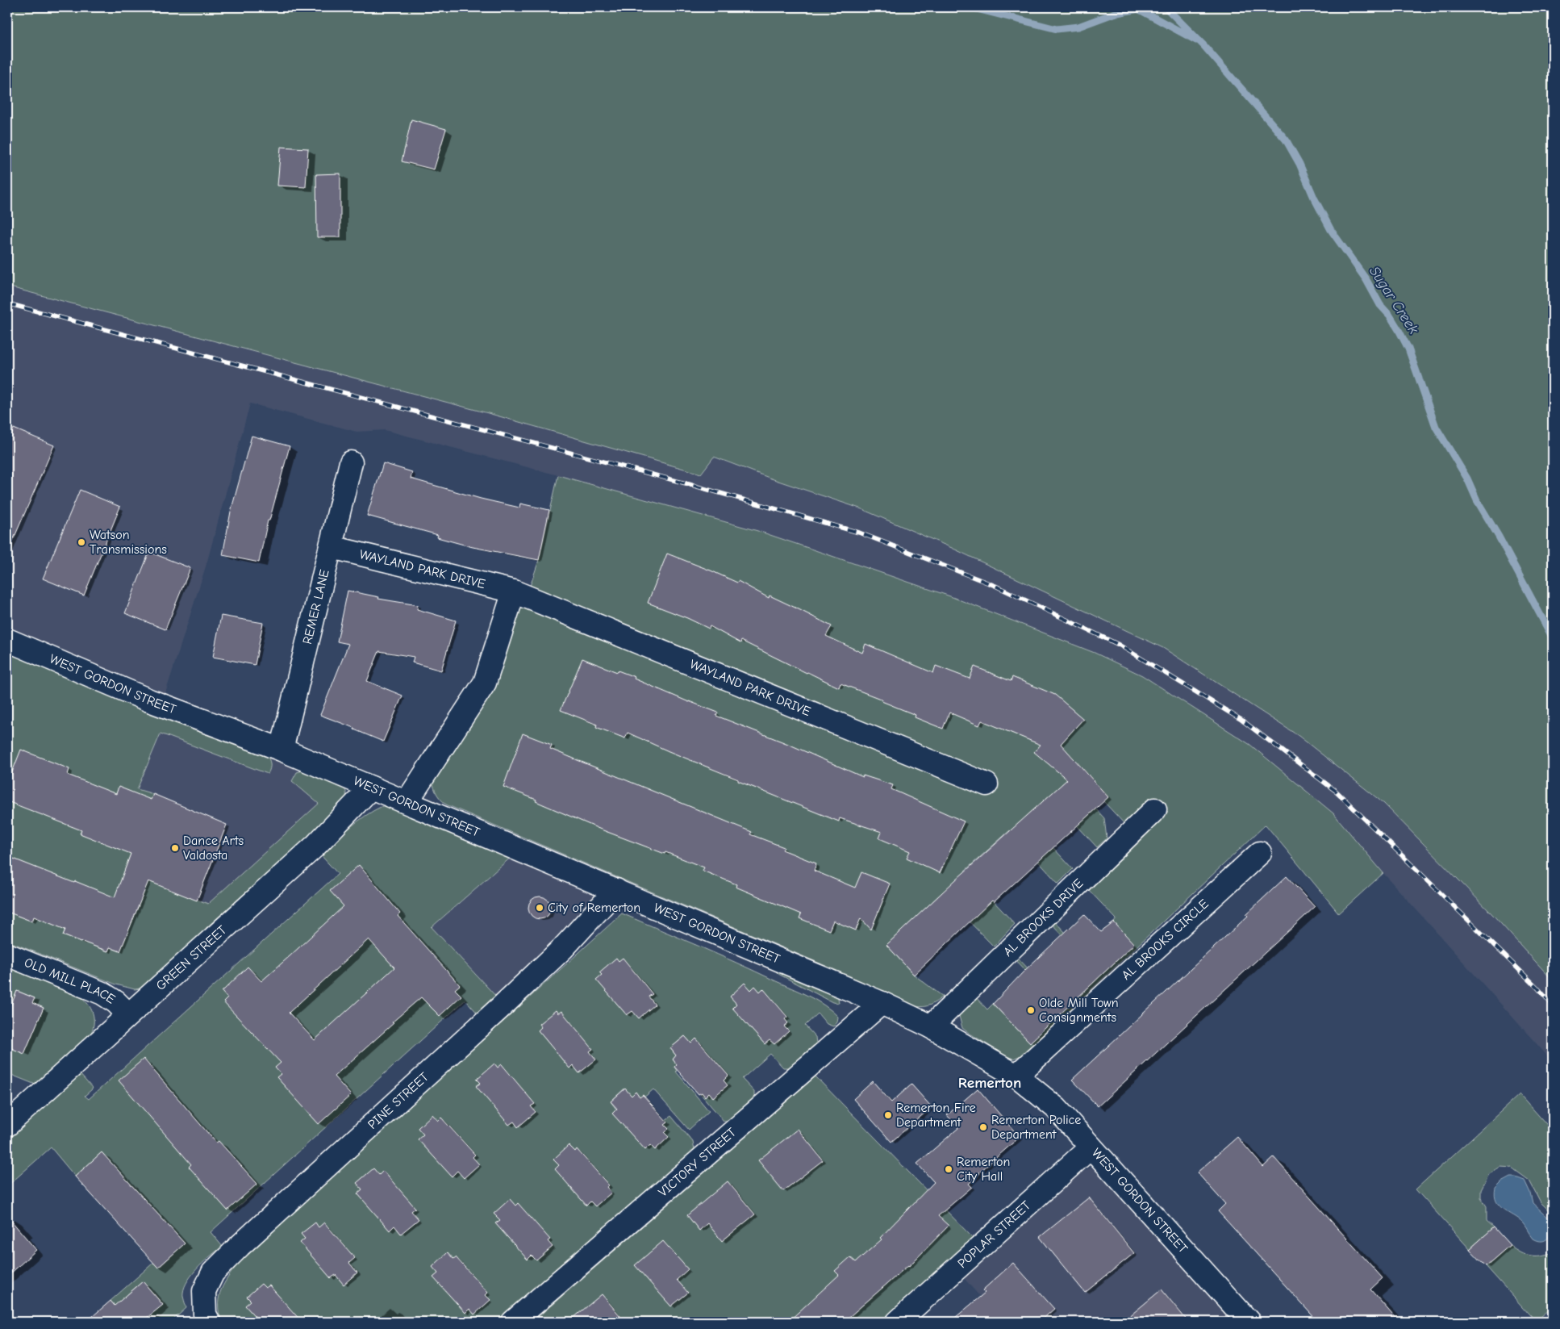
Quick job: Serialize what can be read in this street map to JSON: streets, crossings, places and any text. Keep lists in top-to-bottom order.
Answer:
{
  "streets": {
    "street": [
      "WAYLAND PARK DRIVE",
      "REMER LANE",
      "WEST GORDON STREET",
      "AL BROOKS DRIVE",
      "AL BROOKS CIRCLE",
      "GREEN STREET",
      "OLD MILL PLACE",
      "PINE STREET",
      "VICTORY STREET",
      "POPLAR STREET"
    ]
  },
  "crossings": [
    ["WAYLAND PARK DRIVE", "REMER LANE"],
    ["REMER LANE", "WEST GORDON STREET"],
    ["WEST GORDON STREET", "AL BROOKS DRIVE"],
    ["WEST GORDON STREET", "AL BROOKS CIRCLE"],
    ["WEST GORDON STREET", "GREEN STREET"],
    ["WEST GORDON STREET", "PINE STREET"],
    ["WEST GORDON STREET", "VICTORY STREET"],
    ["WEST GORDON STREET", "POPLAR STREET"],
    ["GREEN STREET", "OLD MILL PLACE"]
  ],
  "districts": ["Remerton"],
  "water": ["Sugar Creek"],
  "places": [
    "Watson Transmissions",
    "Dance Arts Valdosta",
    "City of Remerton",
    "Olde Mill Town Consignments",
    "Remerton Fire Department",
    "Remerton Police Department",
    "Remerton City Hall"
  ]
}
